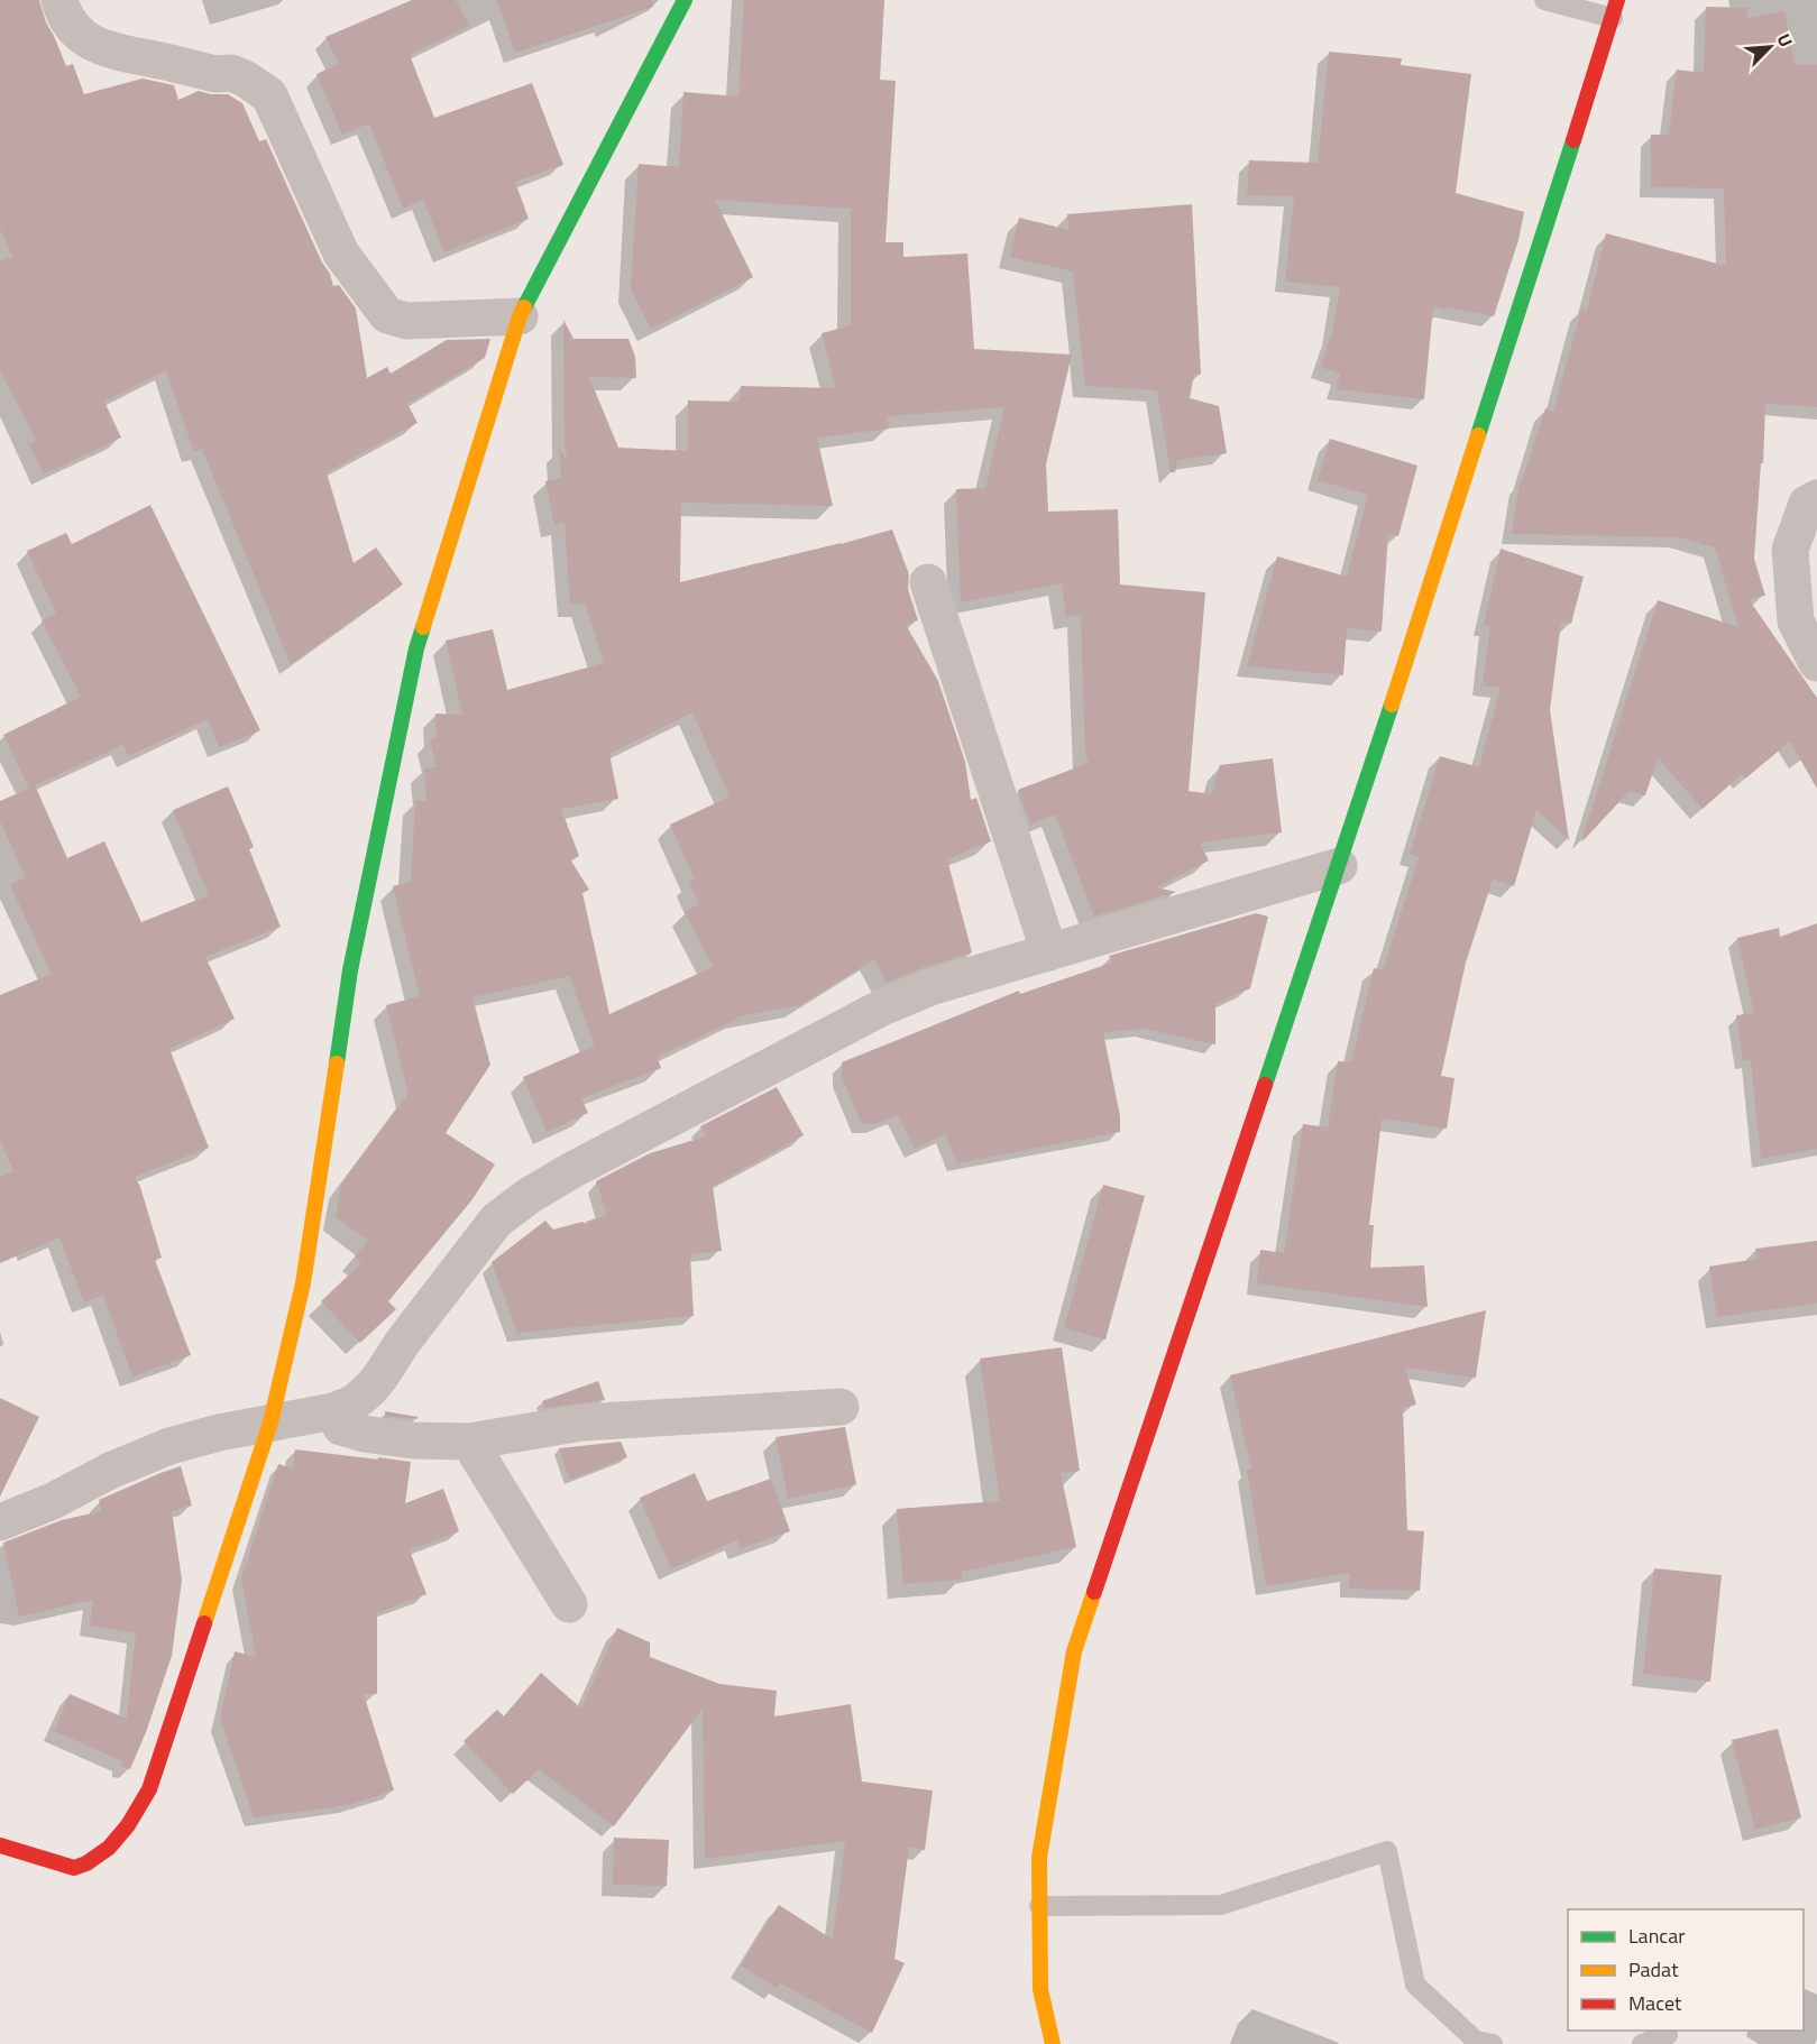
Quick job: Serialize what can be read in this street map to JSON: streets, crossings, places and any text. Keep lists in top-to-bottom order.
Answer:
{
  "legend": ["Lancar", "Padat", "Macet"],
  "north": "top right"
}
